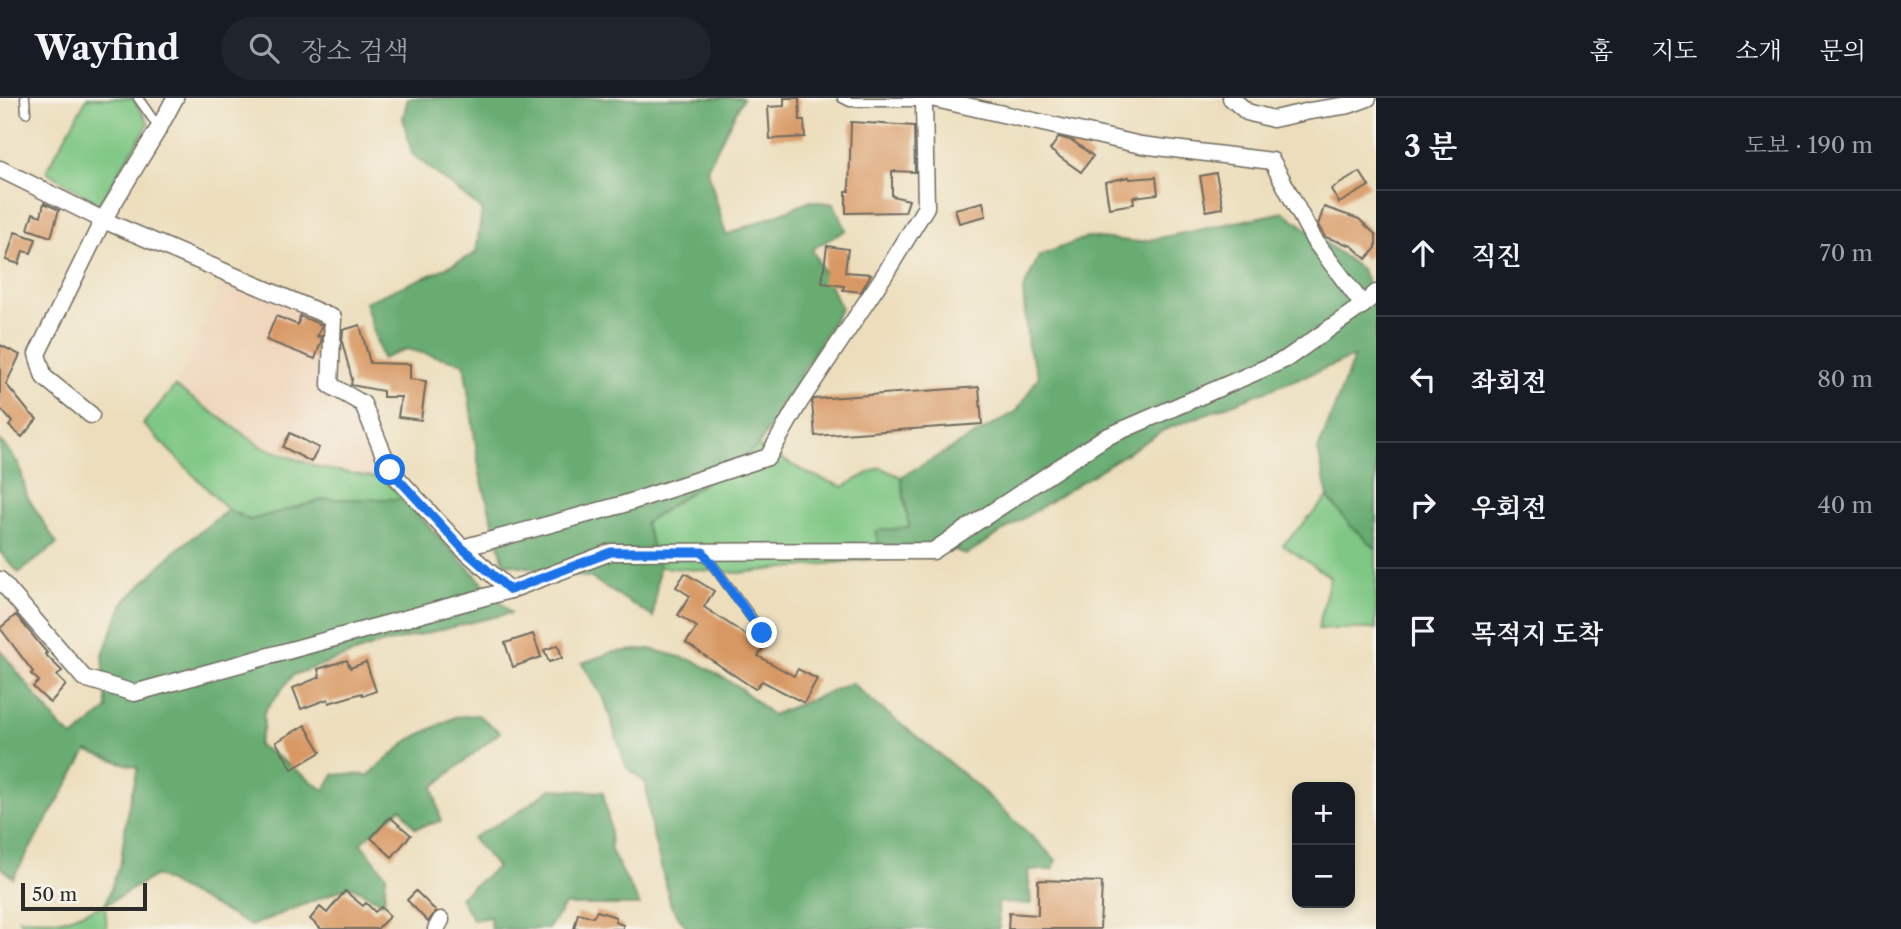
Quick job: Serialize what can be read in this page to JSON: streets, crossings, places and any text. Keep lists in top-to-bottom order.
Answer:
{
  "scale_bar": "50 m",
  "page": {
    "header": "Wayfind",
    "search": "장소 검색",
    "nav": [
      "홈",
      "지도",
      "소개",
      "문의"
    ],
    "heading": ["3 분", "도보 · 190 m"],
    "list": [
      ["직진", "70 m"],
      ["좌회전", "80 m"],
      ["우회전", "40 m"],
      "목적지 도착"
    ],
    "map_buttons": ["+", "−"],
    "scale": "50 m"
  }
}
